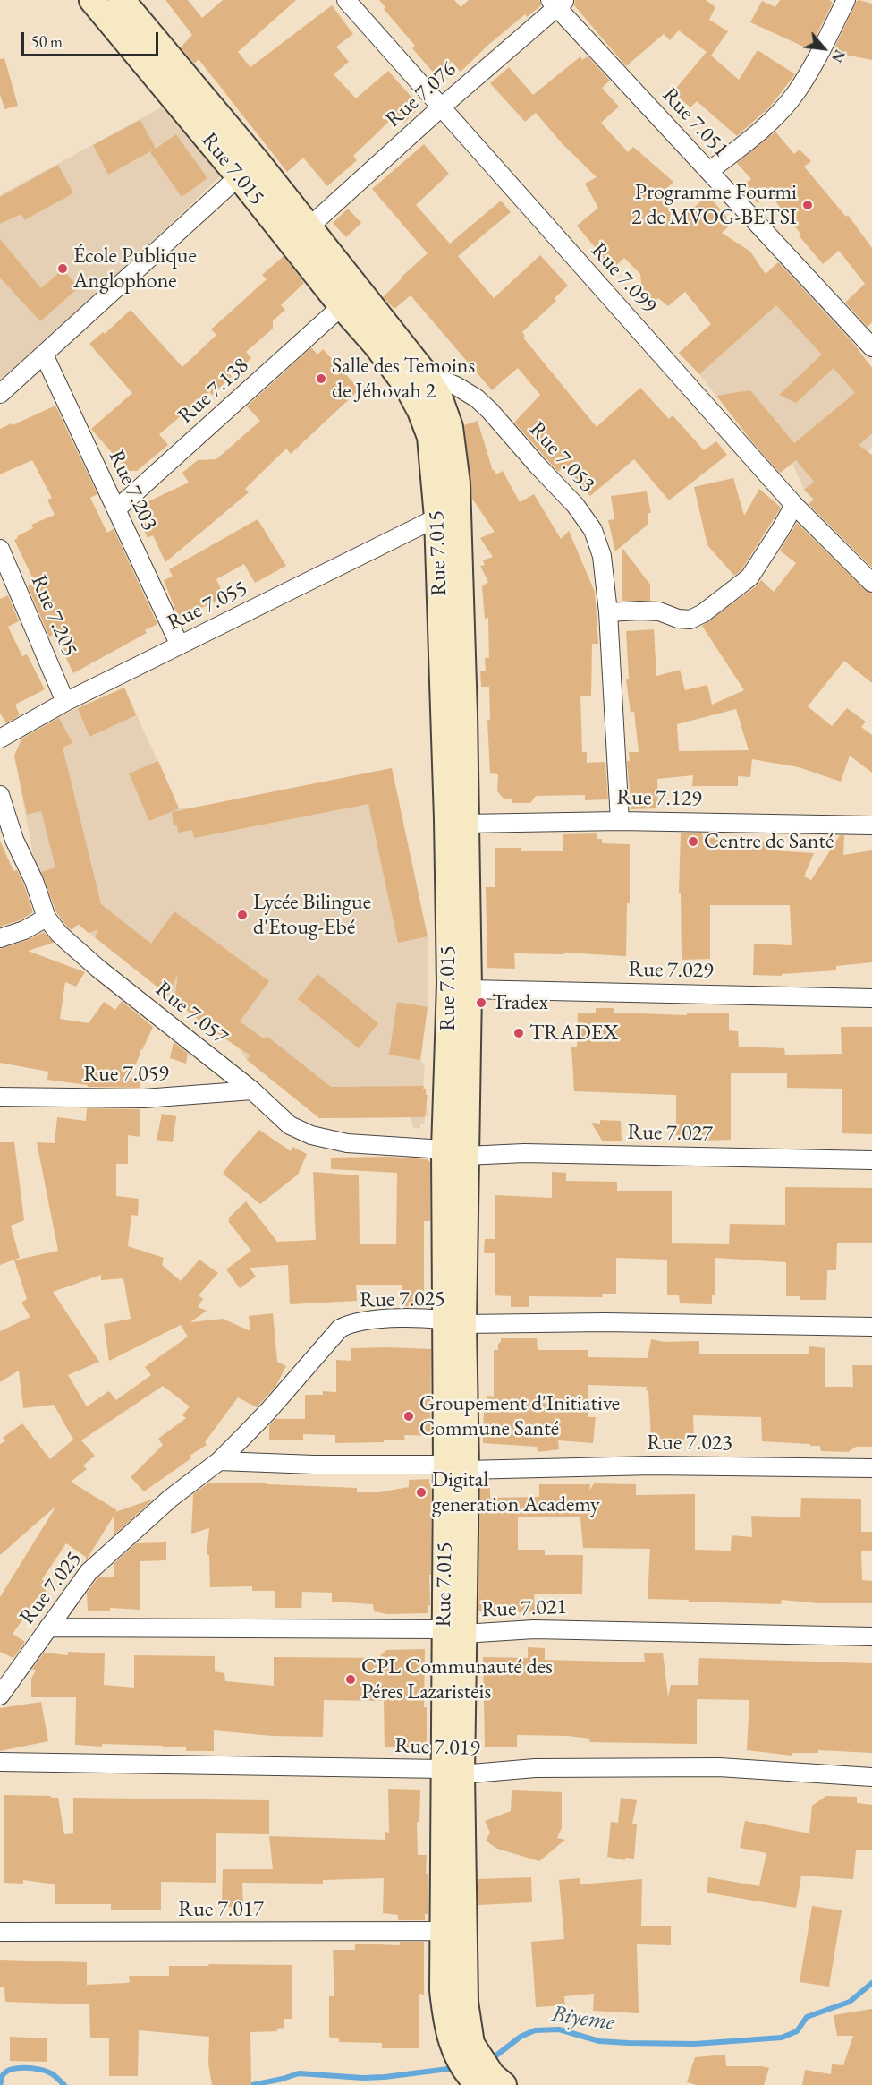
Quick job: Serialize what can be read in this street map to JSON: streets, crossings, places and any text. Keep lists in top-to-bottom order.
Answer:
{
  "streets": {
    "main road": ["Rue 7.015"],
    "street": [
      "Rue 7.076",
      "Rue 7.051",
      "Rue 7.099",
      "Rue 7.138",
      "Rue 7.053",
      "Rue 7.203",
      "Rue 7.055",
      "Rue 7.205",
      "Rue 7.129",
      "Rue 7.029",
      "Rue 7.057",
      "Rue 7.059",
      "Rue 7.027",
      "Rue 7.025",
      "Rue 7.023",
      "Rue 7.021",
      "Rue 7.019",
      "Rue 7.017"
    ]
  },
  "crossings": [
    ["Rue 7.076", "Rue 7.051"],
    ["Rue 7.076", "Rue 7.015"],
    ["Rue 7.076", "Rue 7.099"],
    ["Rue 7.015", "Rue 7.138"],
    ["Rue 7.015", "Rue 7.053"],
    ["Rue 7.015", "Rue 7.055"],
    ["Rue 7.015", "Rue 7.129"],
    ["Rue 7.015", "Rue 7.029"],
    ["Rue 7.015", "Rue 7.057"],
    ["Rue 7.015", "Rue 7.027"],
    ["Rue 7.015", "Rue 7.025"],
    ["Rue 7.015", "Rue 7.023"],
    ["Rue 7.015", "Rue 7.021"],
    ["Rue 7.015", "Rue 7.019"],
    ["Rue 7.015", "Rue 7.017"],
    ["Rue 7.138", "Rue 7.203"],
    ["Rue 7.053", "Rue 7.129"],
    ["Rue 7.203", "Rue 7.055"],
    ["Rue 7.055", "Rue 7.205"],
    ["Rue 7.057", "Rue 7.059"],
    ["Rue 7.057", "Rue 7.027"],
    ["Rue 7.025", "Rue 7.023"],
    ["Rue 7.025", "Rue 7.021"]
  ],
  "water": ["Biyeme"],
  "places": [
    "Programme Fourmi 2 de MVOG-BETSI",
    "École Publique Anglophone",
    "Salle des Temoins de Jéhovah 2",
    "Centre de Santé",
    "Lycée Bilingue d'Etoug-Ebé",
    "Tradex",
    "TRADEX",
    "Groupement d'Initiative Commune Santé",
    "Digital generation Academy",
    "CPL Communauté des Péres Lazaristeis"
  ],
  "scale_bar": "50 m",
  "north": "bottom right"
}
